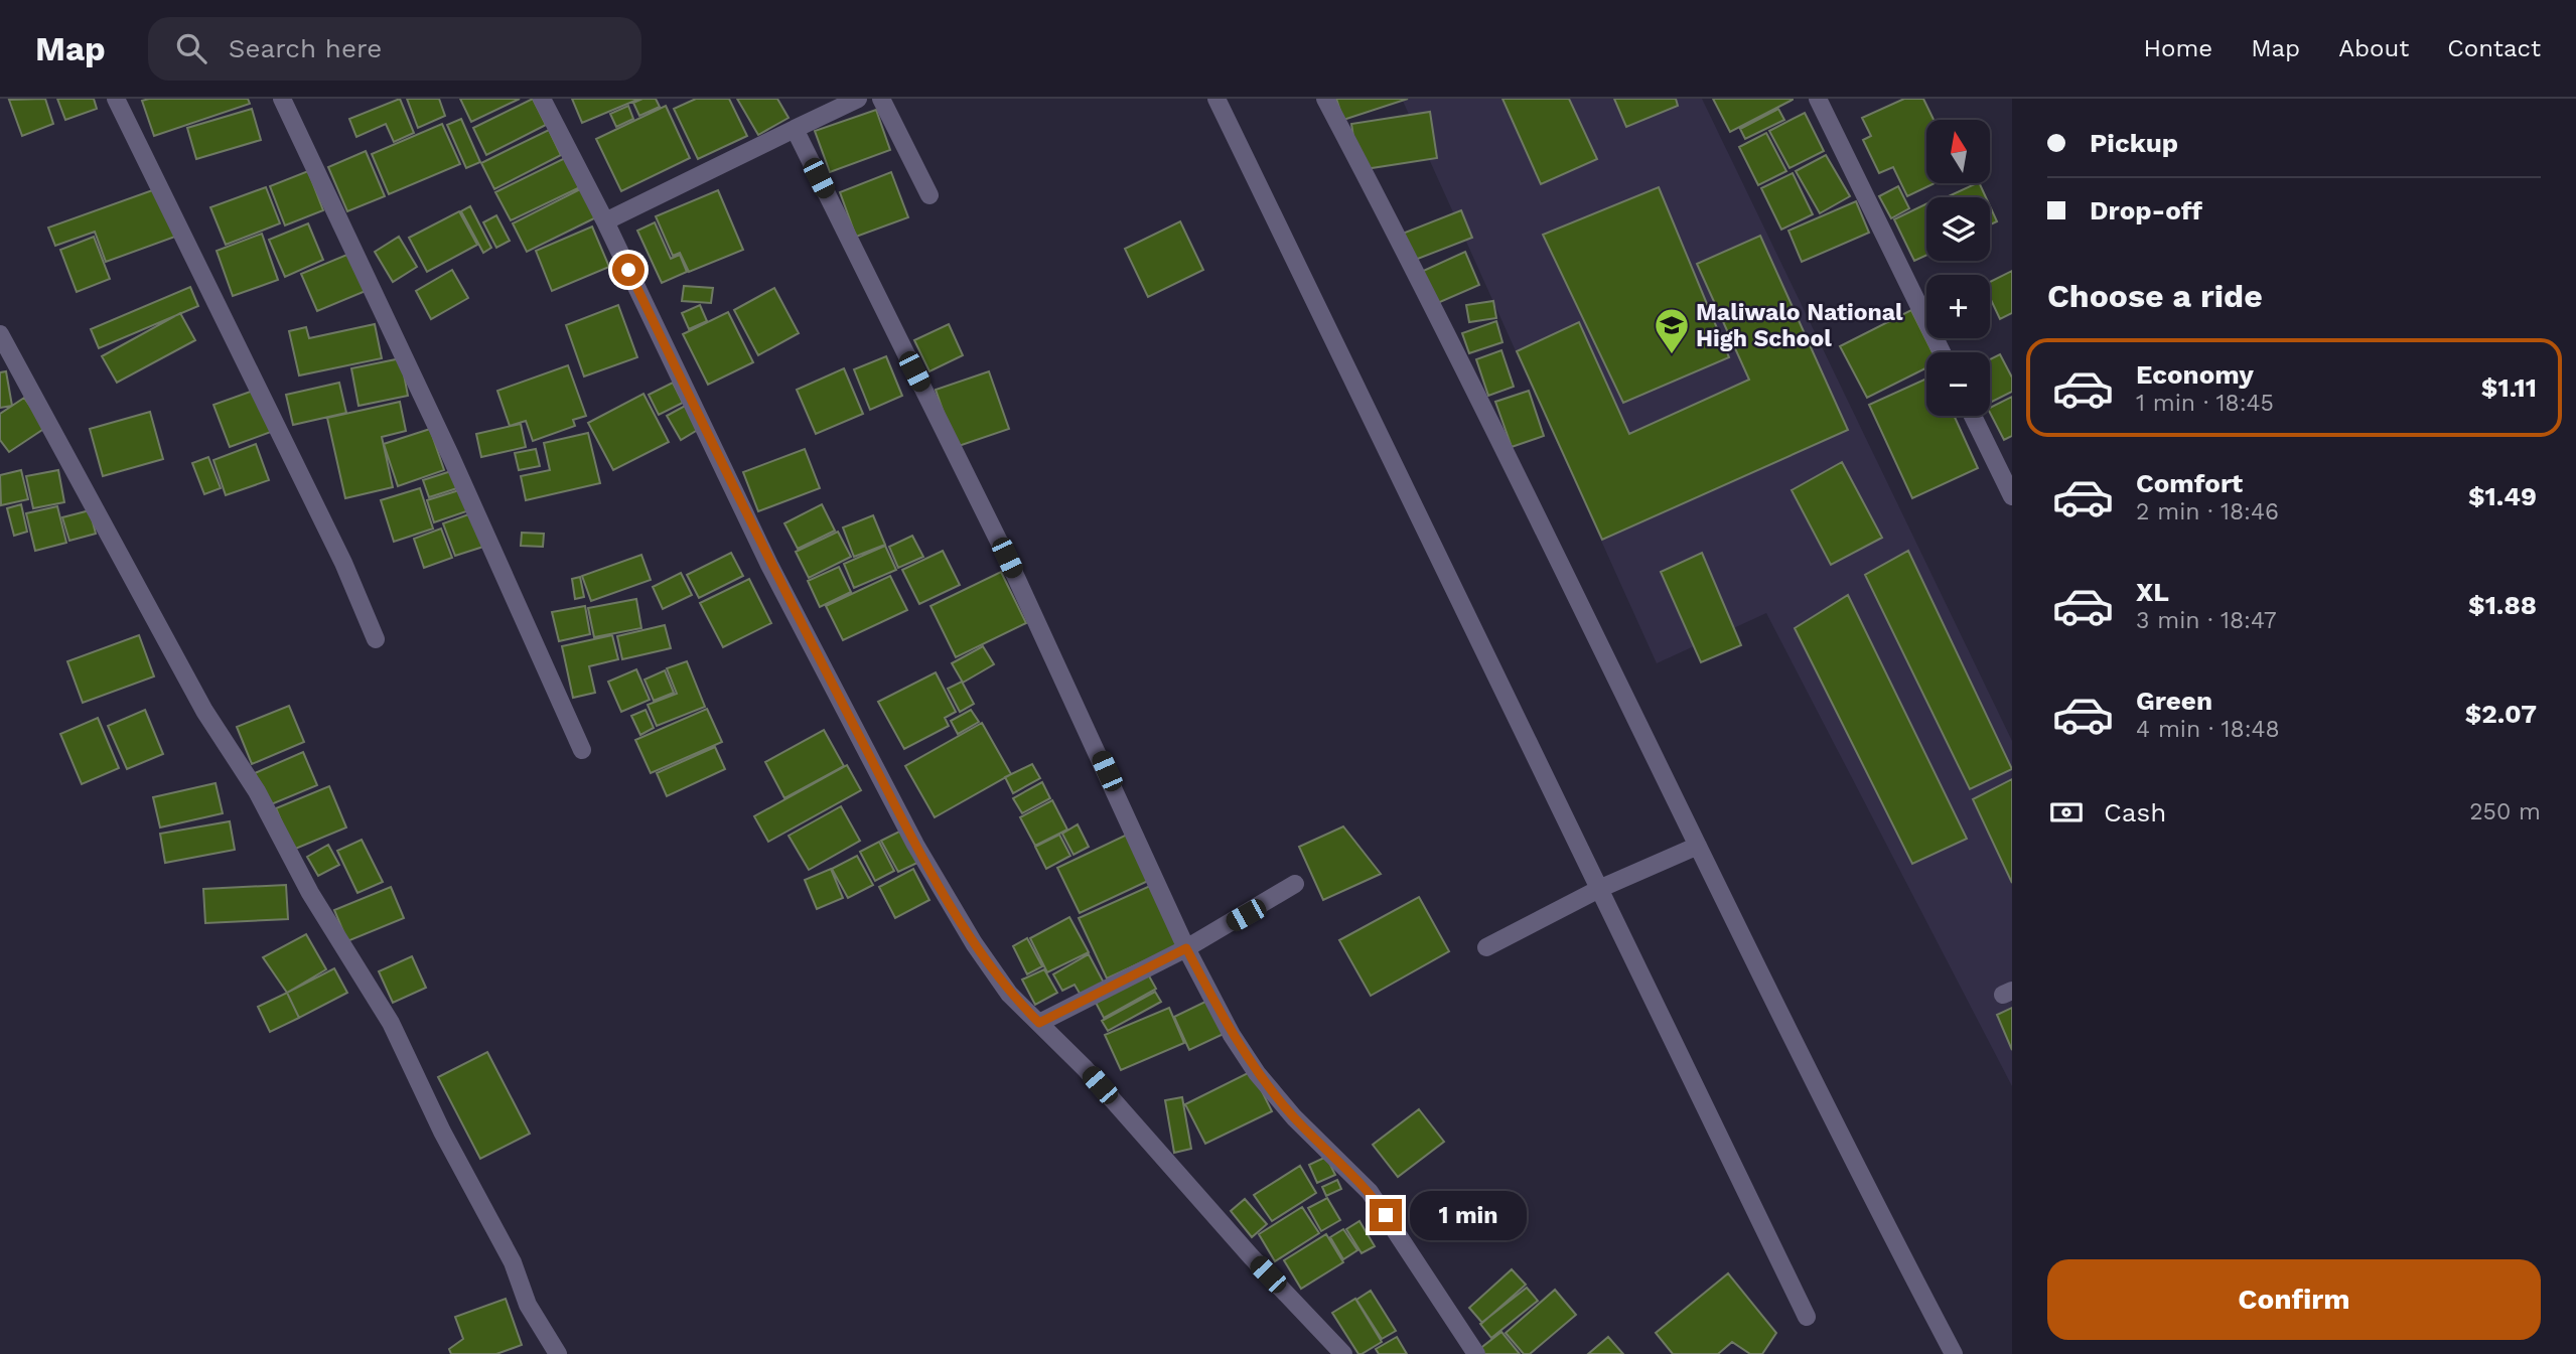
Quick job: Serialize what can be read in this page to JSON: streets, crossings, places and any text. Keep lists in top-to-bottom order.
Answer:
{
  "places": {
    "school or university": ["Maliwalo National High School"]
  },
  "north": "top",
  "page": {
    "header": "Map",
    "search": "Search here",
    "nav": [
      "Home",
      "Map",
      "About",
      "Contact"
    ],
    "banner": ["Pickup", "Drop-off"],
    "map_buttons": ["+", "−"],
    "heading": "Choose a ride",
    "list": [
      {
        "name": "Economy",
        "note": "1 min · 18:45",
        "value": "$1.11"
      },
      {
        "name": "Comfort",
        "note": "2 min · 18:46",
        "value": "$1.49"
      },
      {
        "name": "XL",
        "note": "3 min · 18:47",
        "value": "$1.88"
      },
      {
        "name": "Green",
        "note": "4 min · 18:48",
        "value": "$2.07"
      }
    ],
    "pay": ["Cash", "250 m"],
    "bubble": "1 min",
    "buttons": "Confirm"
  }
}
